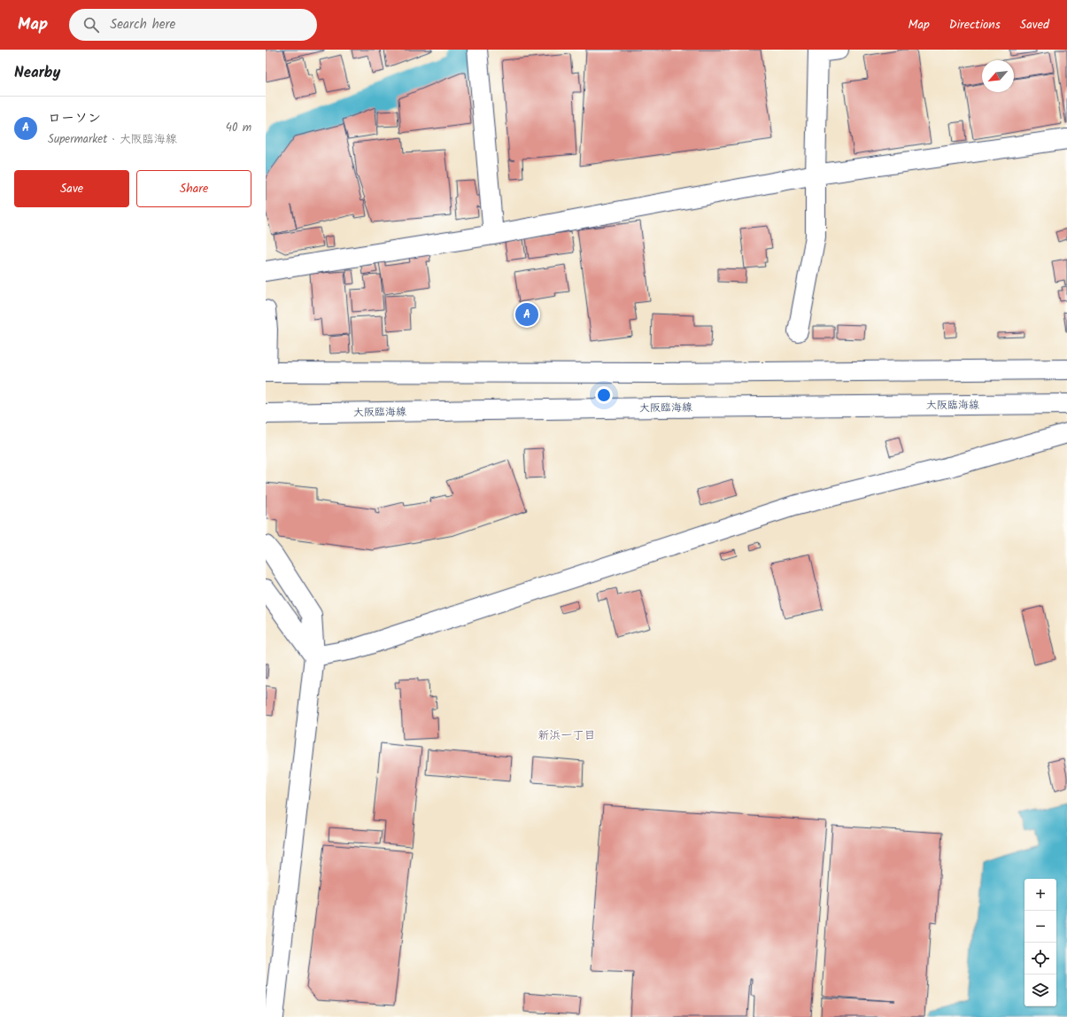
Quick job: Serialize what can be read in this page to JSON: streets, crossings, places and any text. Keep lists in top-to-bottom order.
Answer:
{
  "streets": {
    "street": ["大阪臨海線"]
  },
  "districts": ["新浜一丁目"],
  "north": "bottom left",
  "page": {
    "header": "Map",
    "search": "Search here",
    "nav": ["Map", "Directions", "Saved"],
    "heading": "Nearby",
    "list": [
      {
        "mark": "A",
        "name": "ローソン",
        "note": "Supermarket · 大阪臨海線",
        "value": "40 m"
      }
    ],
    "buttons": ["Save", "Share"],
    "pins": "A",
    "map_buttons": ["+", "−"]
  }
}
